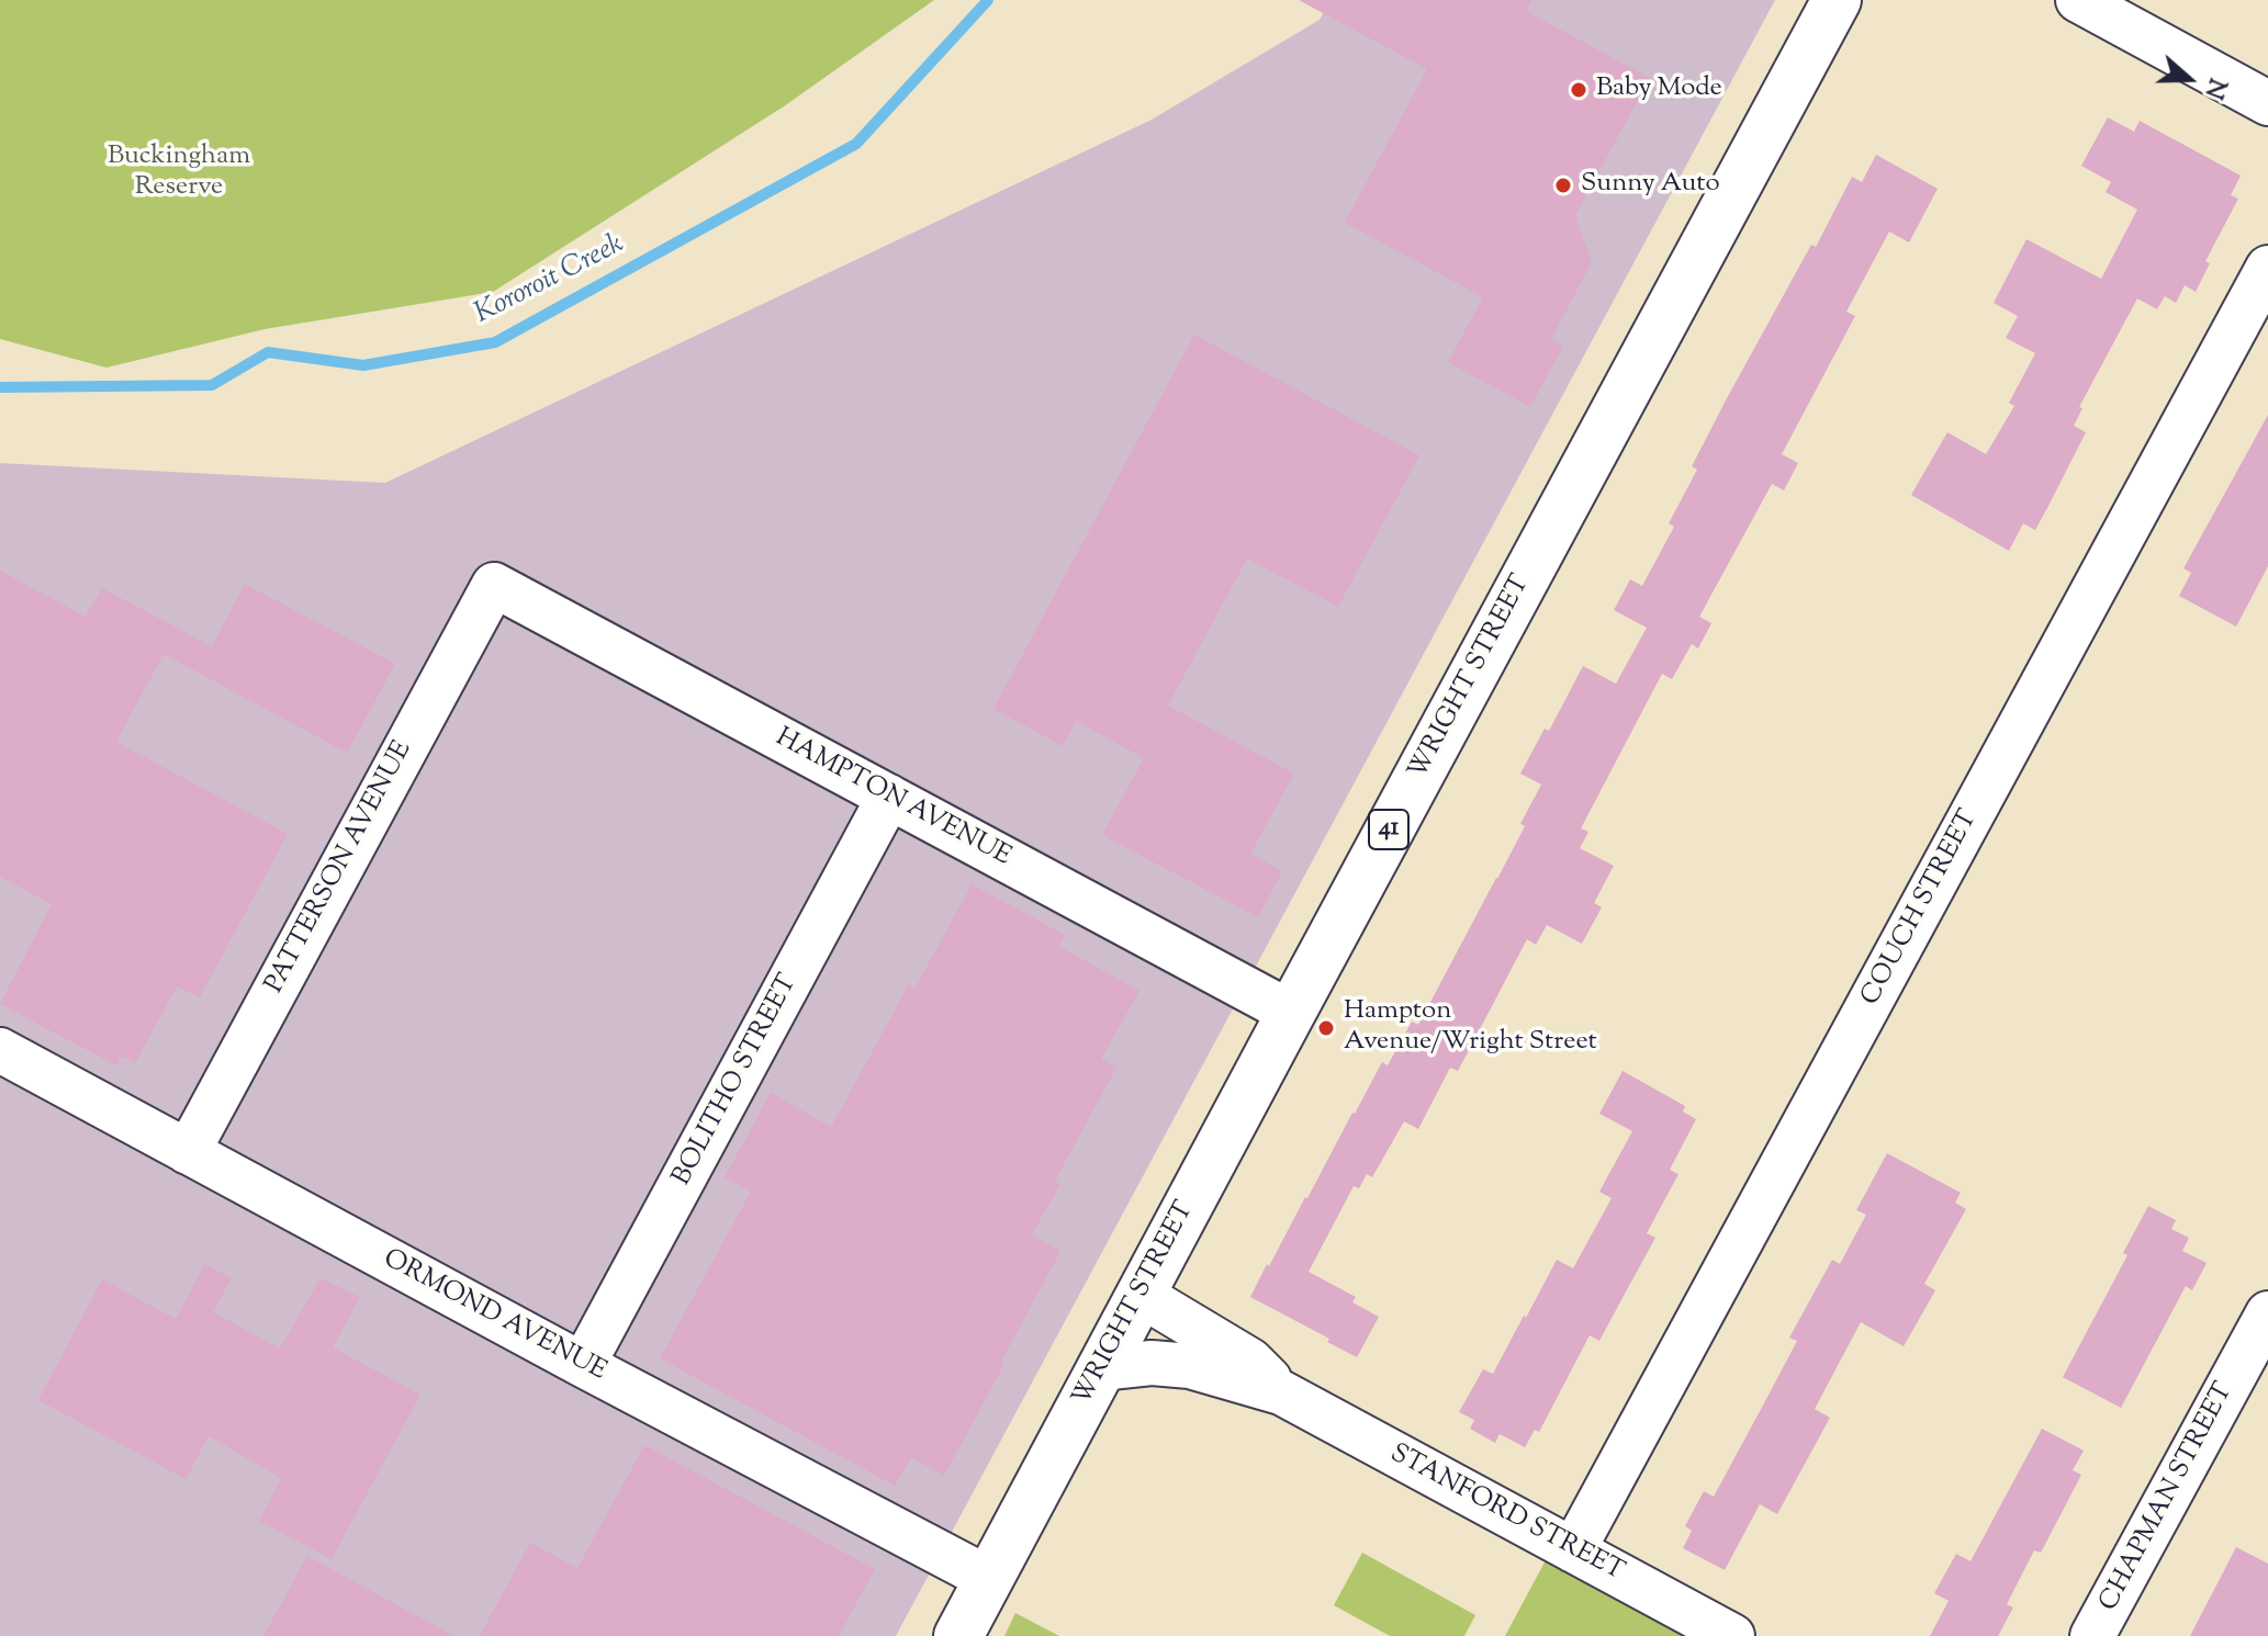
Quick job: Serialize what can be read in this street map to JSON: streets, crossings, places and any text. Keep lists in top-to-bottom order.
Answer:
{
  "streets": {
    "main road": ["WRIGHT STREET", "41"],
    "street": [
      "HAMPTON AVENUE",
      "PATTERSON AVENUE",
      "COUCH STREET",
      "BOLITHO STREET",
      "ORMOND AVENUE",
      "CHAPMAN STREET",
      "STANFORD STREET"
    ]
  },
  "crossings": [
    ["WRIGHT STREET", "HAMPTON AVENUE"],
    ["WRIGHT STREET", "ORMOND AVENUE"],
    ["WRIGHT STREET", "STANFORD STREET"],
    ["HAMPTON AVENUE", "PATTERSON AVENUE"],
    ["HAMPTON AVENUE", "BOLITHO STREET"],
    ["PATTERSON AVENUE", "ORMOND AVENUE"],
    ["COUCH STREET", "STANFORD STREET"],
    ["BOLITHO STREET", "ORMOND AVENUE"]
  ],
  "water": ["Kororoit Creek"],
  "parks": ["Buckingham Reserve"],
  "places": ["Baby Mode", "Sunny Auto", "Hampton Avenue/Wright Street"],
  "north": "right"
}
